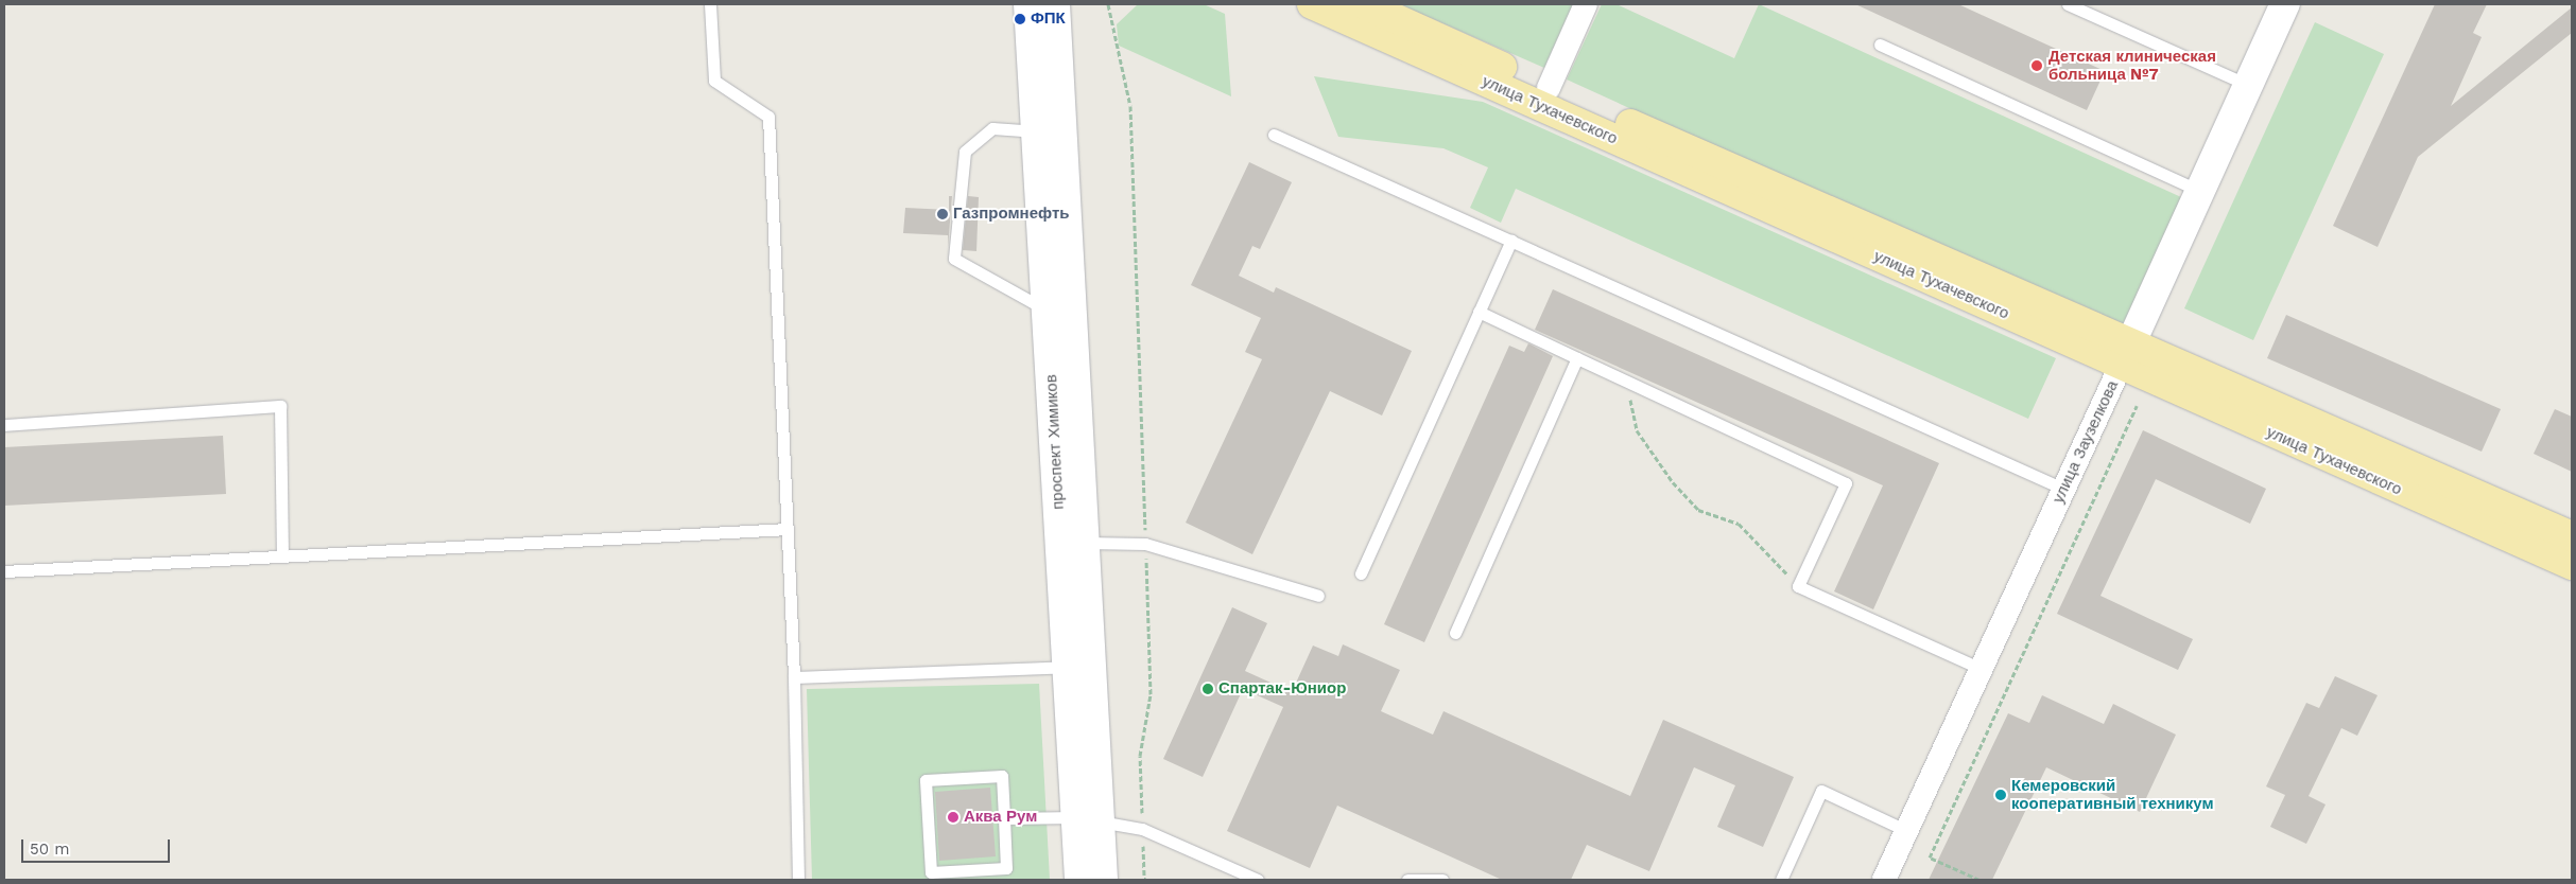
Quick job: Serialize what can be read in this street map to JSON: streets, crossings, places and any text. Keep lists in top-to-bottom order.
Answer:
{
  "streets": {
    "main road": ["улица Тухачевского", "проспект Химиков", "улица Заузелкова"]
  },
  "crossings": [
    ["улица Тухачевского", "улица Заузелкова"]
  ],
  "places": [
    "ФПК",
    "Детская клиническая больница №7",
    "Газпромнефть",
    "Спартак-Юниор",
    "Кемеровский кооперативный техникум",
    "Аква Рум"
  ],
  "scale_bar": "50 m"
}
